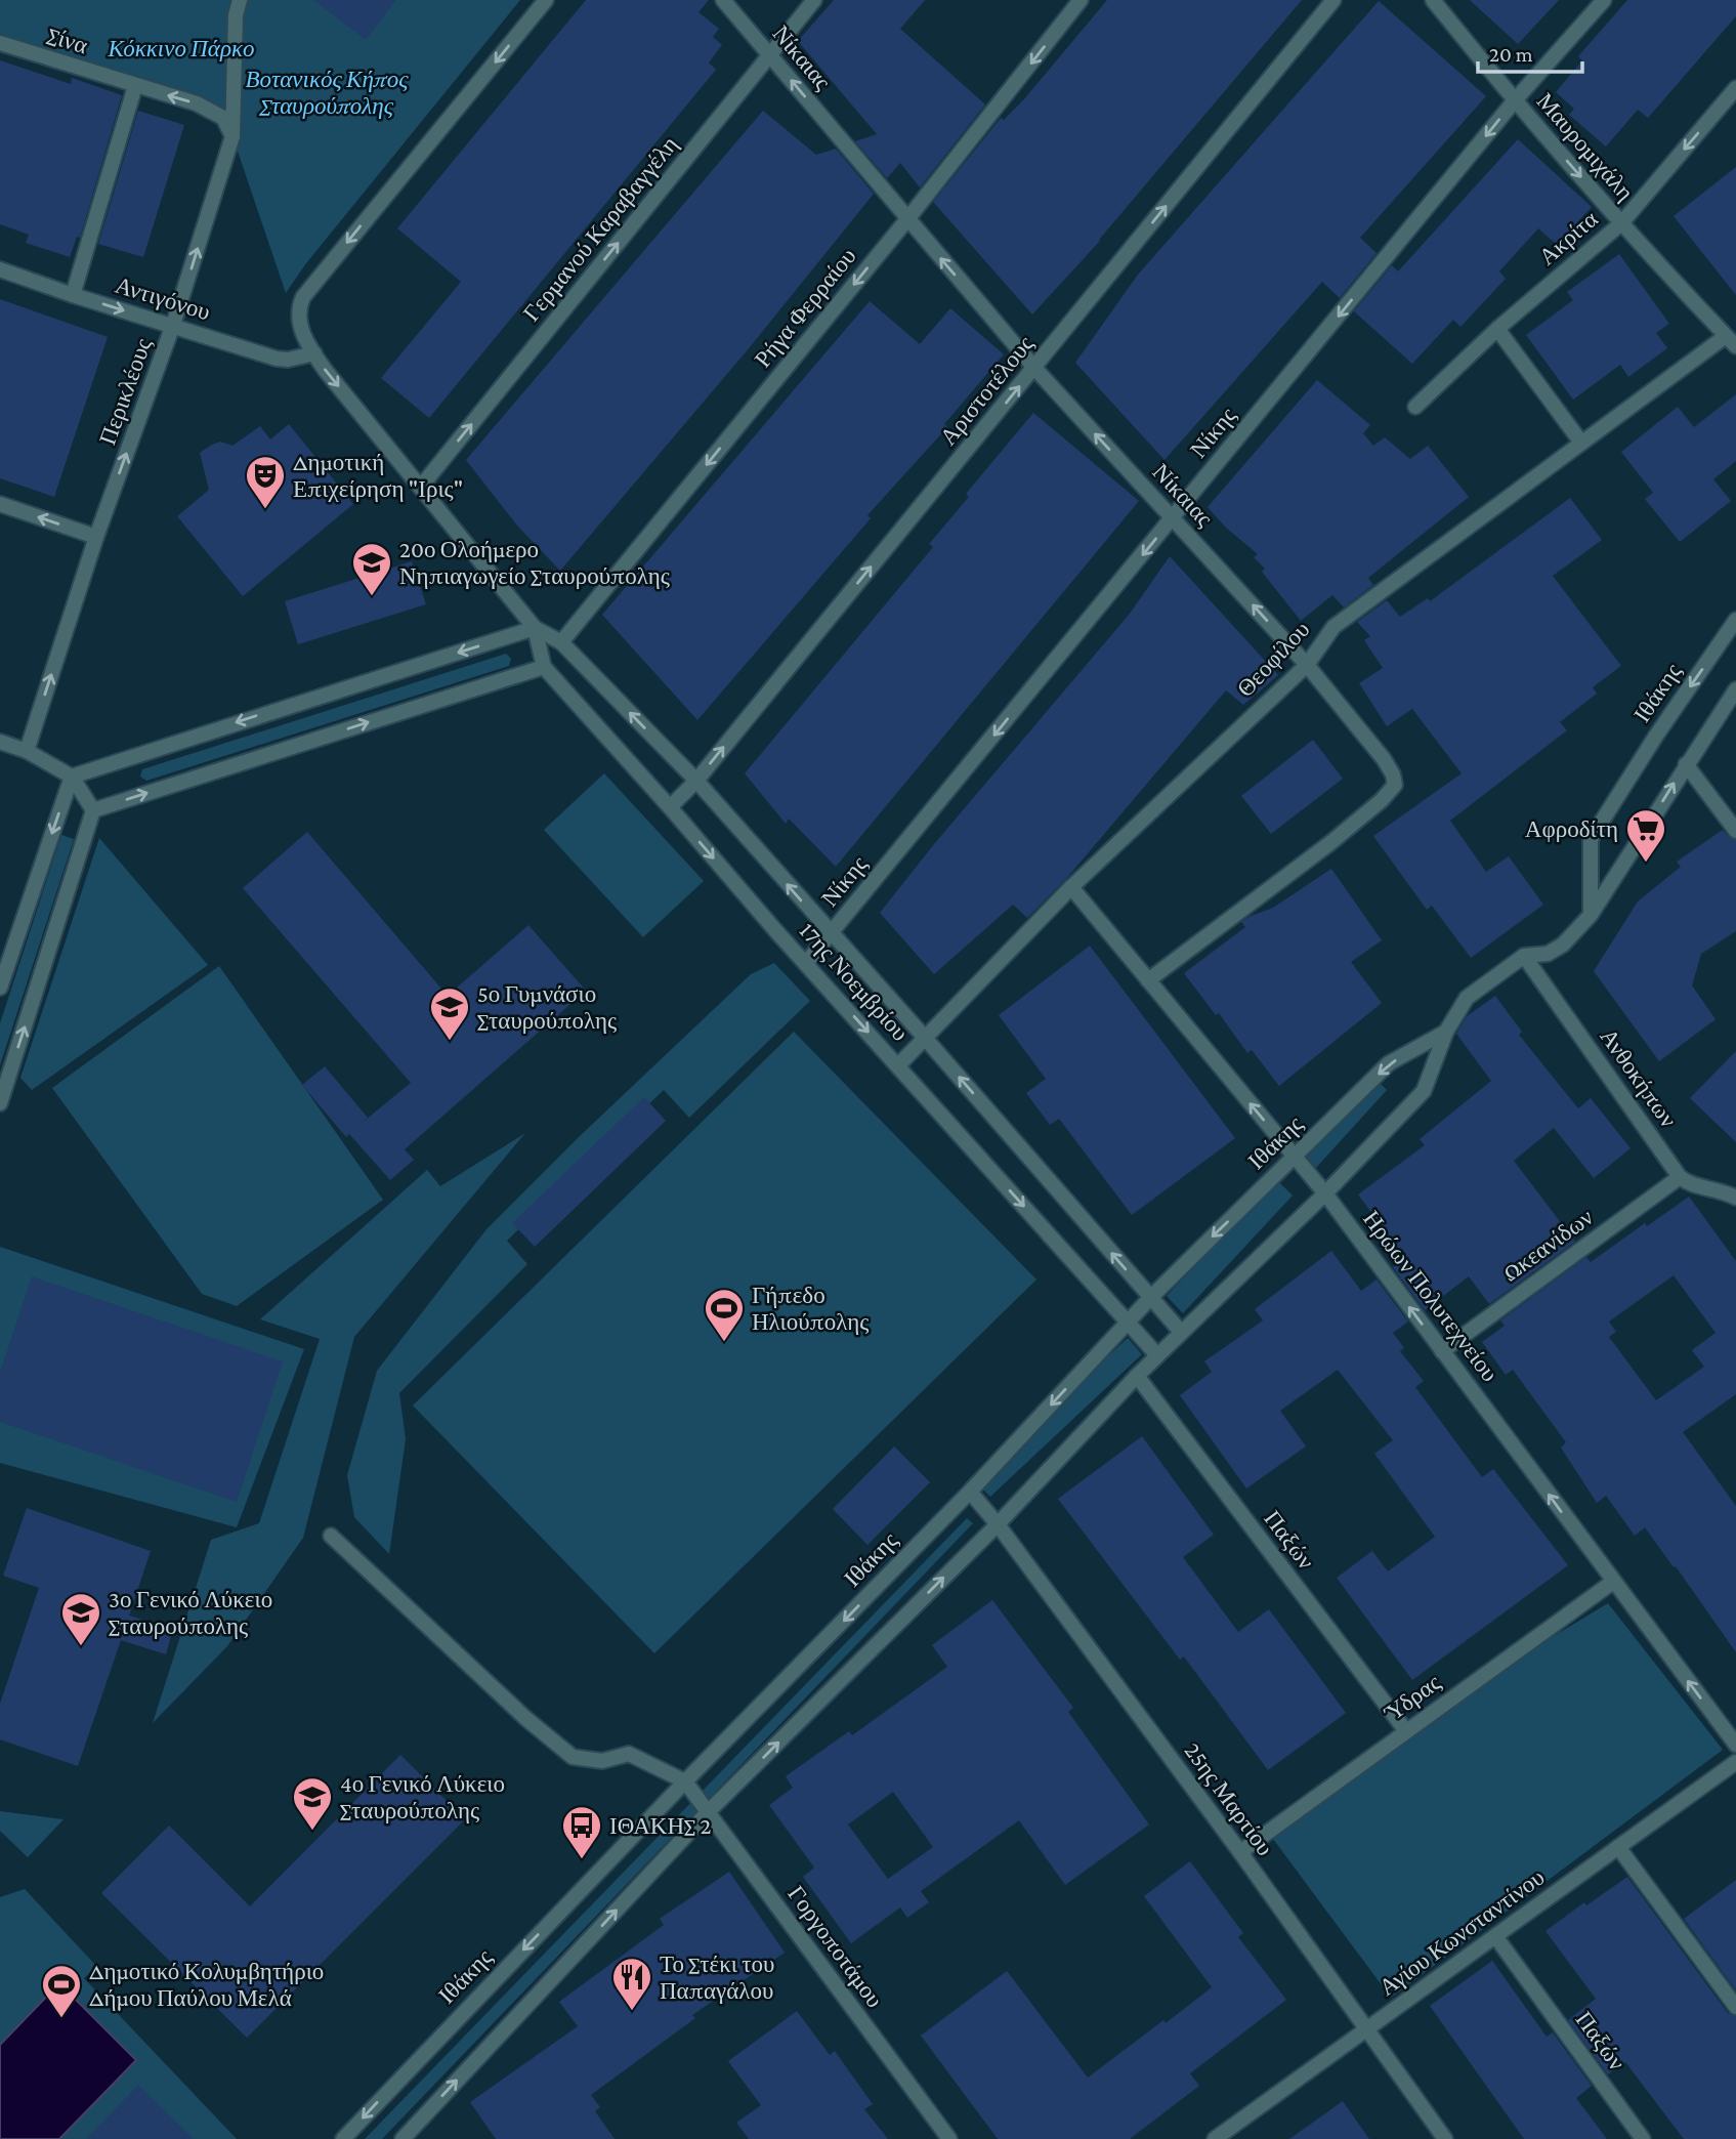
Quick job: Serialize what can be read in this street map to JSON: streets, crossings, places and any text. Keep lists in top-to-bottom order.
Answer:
{
  "streets": {
    "street": [
      "Σίνα",
      "Νίκαιας",
      "Μαυρομιχάλη",
      "Γερμανού Καραβαγγέλη",
      "Ακρίτα",
      "Αντιγόνου",
      "Ρήγα Φερραίου",
      "Αριστοτέλους",
      "Περικλέους",
      "Νίκης",
      "Θεοφίλου",
      "Ιθάκης",
      "17ης Νοεμβρίου",
      "Ανθοκήπων",
      "Ωκεανίδων",
      "Ηρώων Πολυτεχνείου",
      "Παξών",
      "Ύδρας",
      "25ης Μαρτίου",
      "Αγίου Κωνσταντίνου",
      "Γοργοποτάμου"
    ]
  },
  "crossings": [
    ["Σίνα", "Περικλέους"],
    ["Νίκαιας", "Γερμανού Καραβαγγέλη"],
    ["Νίκαιας", "Ρήγα Φερραίου"],
    ["Νίκαιας", "Αριστοτέλους"],
    ["Νίκαιας", "Νίκης"],
    ["Νίκαιας", "Θεοφίλου"],
    ["Νίκαιας", "Ηρώων Πολυτεχνείου"],
    ["Μαυρομιχάλη", "Ακρίτα"],
    ["Μαυρομιχάλη", "Νίκης"],
    ["Μαυρομιχάλη", "Θεοφίλου"],
    ["Γερμανού Καραβαγγέλη", "17ης Νοεμβρίου"],
    ["Αντιγόνου", "Περικλέους"],
    ["Αντιγόνου", "17ης Νοεμβρίου"],
    ["Ρήγα Φερραίου", "17ης Νοεμβρίου"],
    ["Αριστοτέλους", "17ης Νοεμβρίου"],
    ["Νίκης", "17ης Νοεμβρίου"],
    ["Θεοφίλου", "17ης Νοεμβρίου"],
    ["Θεοφίλου", "Ηρώων Πολυτεχνείου"],
    ["Ιθάκης", "17ης Νοεμβρίου"],
    ["Ιθάκης", "Ανθοκήπων"],
    ["Ιθάκης", "Ηρώων Πολυτεχνείου"],
    ["Ιθάκης", "Παξών"],
    ["Ιθάκης", "25ης Μαρτίου"],
    ["Ιθάκης", "Γοργοποτάμου"],
    ["Ανθοκήπων", "Ωκεανίδων"],
    ["Ωκεανίδων", "Ηρώων Πολυτεχνείου"],
    ["Ηρώων Πολυτεχνείου", "Ύδρας"],
    ["Παξών", "Ύδρας"],
    ["Παξών", "Αγίου Κωνσταντίνου"],
    ["Ύδρας", "25ης Μαρτίου"],
    ["25ης Μαρτίου", "Αγίου Κωνσταντίνου"]
  ],
  "one_way": [
    "Σίνα",
    "Νίκαιας",
    "Μαυρομιχάλη",
    "Γερμανού Καραβαγγέλη",
    "Ακρίτα",
    "Ρήγα Φερραίου",
    "Αριστοτέλους",
    "Νίκης",
    "Ηρώων Πολυτεχνείου"
  ],
  "parks": ["Κόκκινο Πάρκο", "Βοτανικός Κήπος Σταυρούπολης"],
  "places": {
    "theatre": ["Δημοτική Επιχείρηση \"Ιρις\""],
    "school or university": [
      "20ο Ολοήμερο Νηπιαγωγείο Σταυρούπολης",
      "5ο Γυμνάσιο Σταυρούπολης",
      "3ο Γενικό Λύκειο Σταυρούπολης",
      "4ο Γενικό Λύκειο Σταυρούπολης"
    ],
    "supermarket": ["Αφροδίτη"],
    "sports": ["Γήπεδο Ηλιούπολης", "Δημοτικό Κολυμβητήριο Δήμου Παύλου Μελά"],
    "bus stop": ["ΙΘΑΚΗΣ 2"],
    "restaurant": ["Το Στέκι του Παπαγάλου"]
  },
  "scale_bar": "20 m"
}
